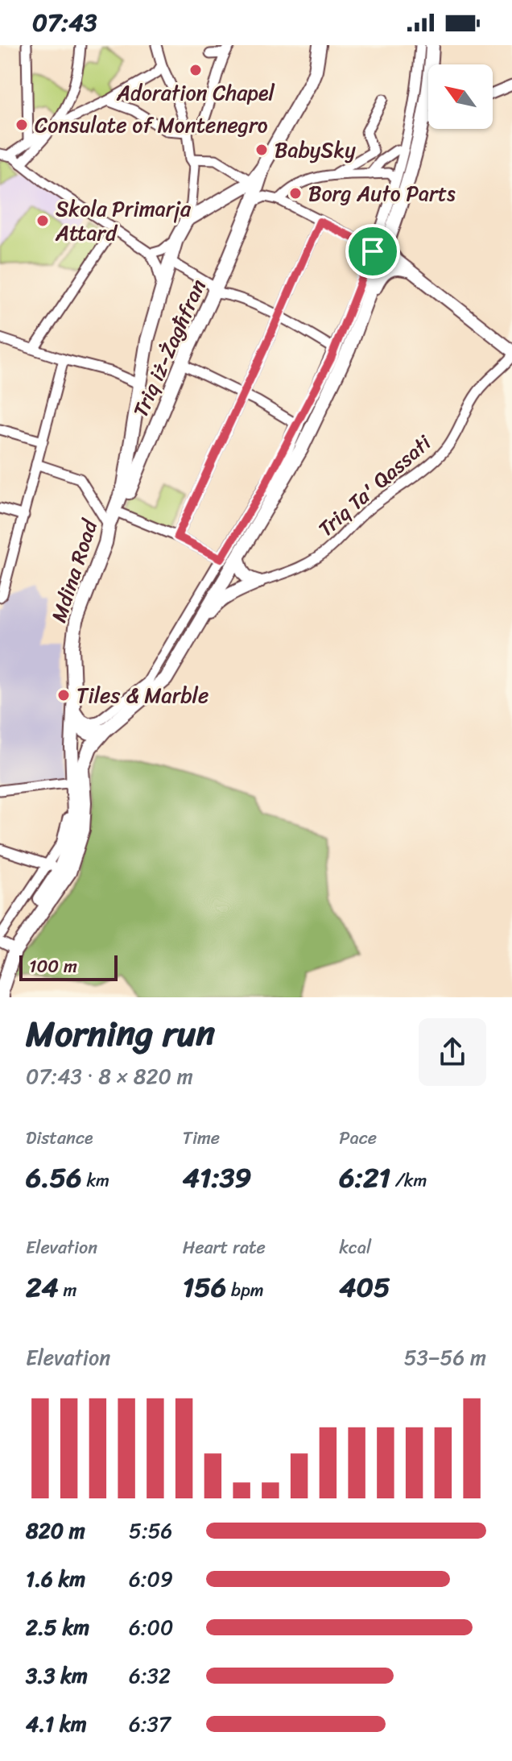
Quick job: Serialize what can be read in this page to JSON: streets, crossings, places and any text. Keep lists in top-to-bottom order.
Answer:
{
  "streets": {
    "highway": ["Triq iż-Żagħfran", "Mdina Road"],
    "street": ["Triq Ta' Qassati"]
  },
  "crossings": [
    ["Triq iż-Żagħfran", "Mdina Road"]
  ],
  "places": [
    "Adoration Chapel",
    "Consulate of Montenegro",
    "BabySky",
    "Borg Auto Parts",
    "Skola Primarja Attard",
    "Tiles & Marble"
  ],
  "scale_bar": "100 m",
  "north": "top left",
  "page": {
    "status": "07:43",
    "scale": "100 m",
    "heading": ["Morning run", "07:43 · 8 × 820 m"],
    "stats": [
      ["Distance", "6.56 km"],
      ["Time", "41:39"],
      ["Pace", "6:21 /km"],
      ["Elevation", "24 m"],
      ["Heart rate", "156 bpm"],
      ["kcal", "405"]
    ],
    "chart": ["Elevation", "53–56 m"],
    "list": [
      {
        "name": "820 m",
        "note": "5:56"
      },
      {
        "name": "1.6 km",
        "note": "6:09"
      },
      {
        "name": "2.5 km",
        "note": "6:00"
      },
      {
        "name": "3.3 km",
        "note": "6:32"
      },
      {
        "name": "4.1 km",
        "note": "6:37"
      }
    ]
  }
}
